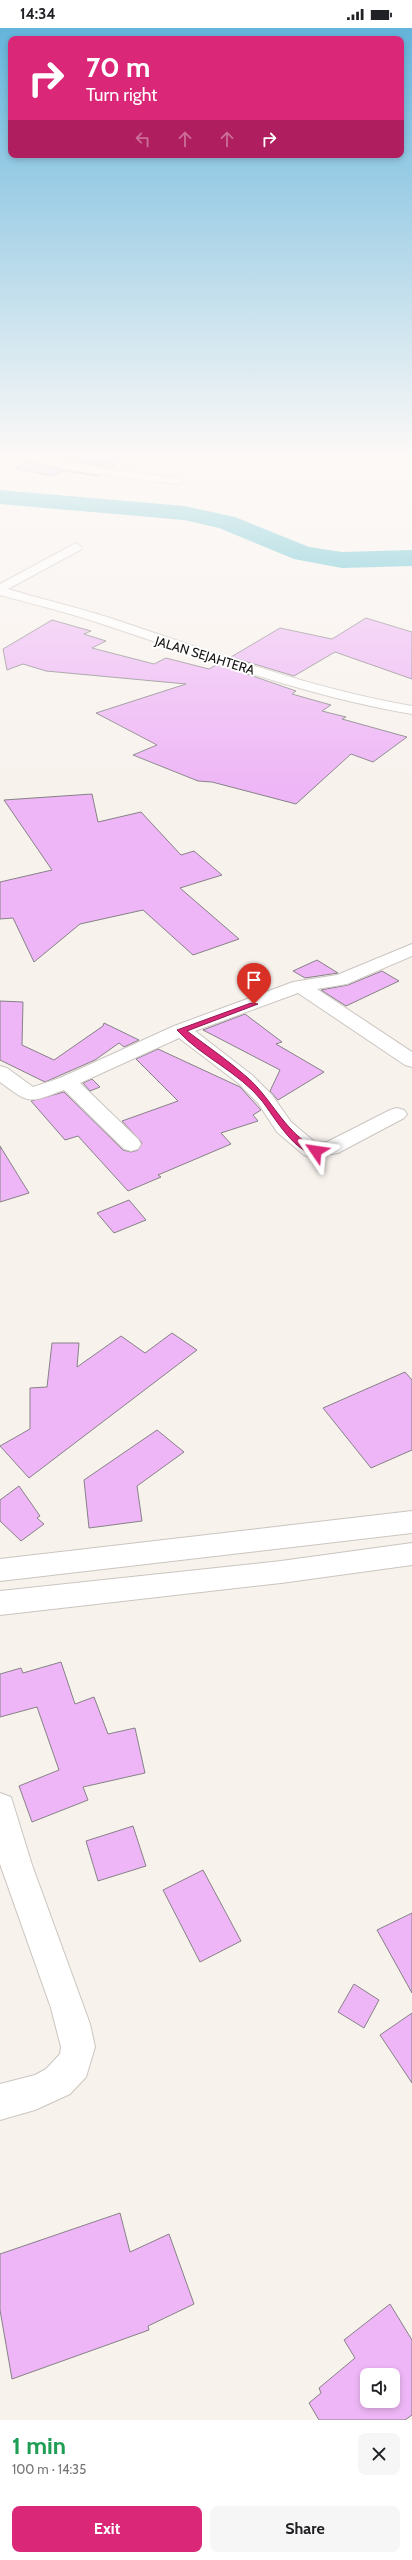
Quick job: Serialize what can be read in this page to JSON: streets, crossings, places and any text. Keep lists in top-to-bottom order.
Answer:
{
  "streets": {
    "street": ["JALAN SEJAHTERA"]
  },
  "page": {
    "status": "14:34",
    "turn": ["70 m", "Turn right"],
    "heading": ["1 min", "100 m · 14:35"],
    "buttons": ["Exit", "Share"]
  }
}
